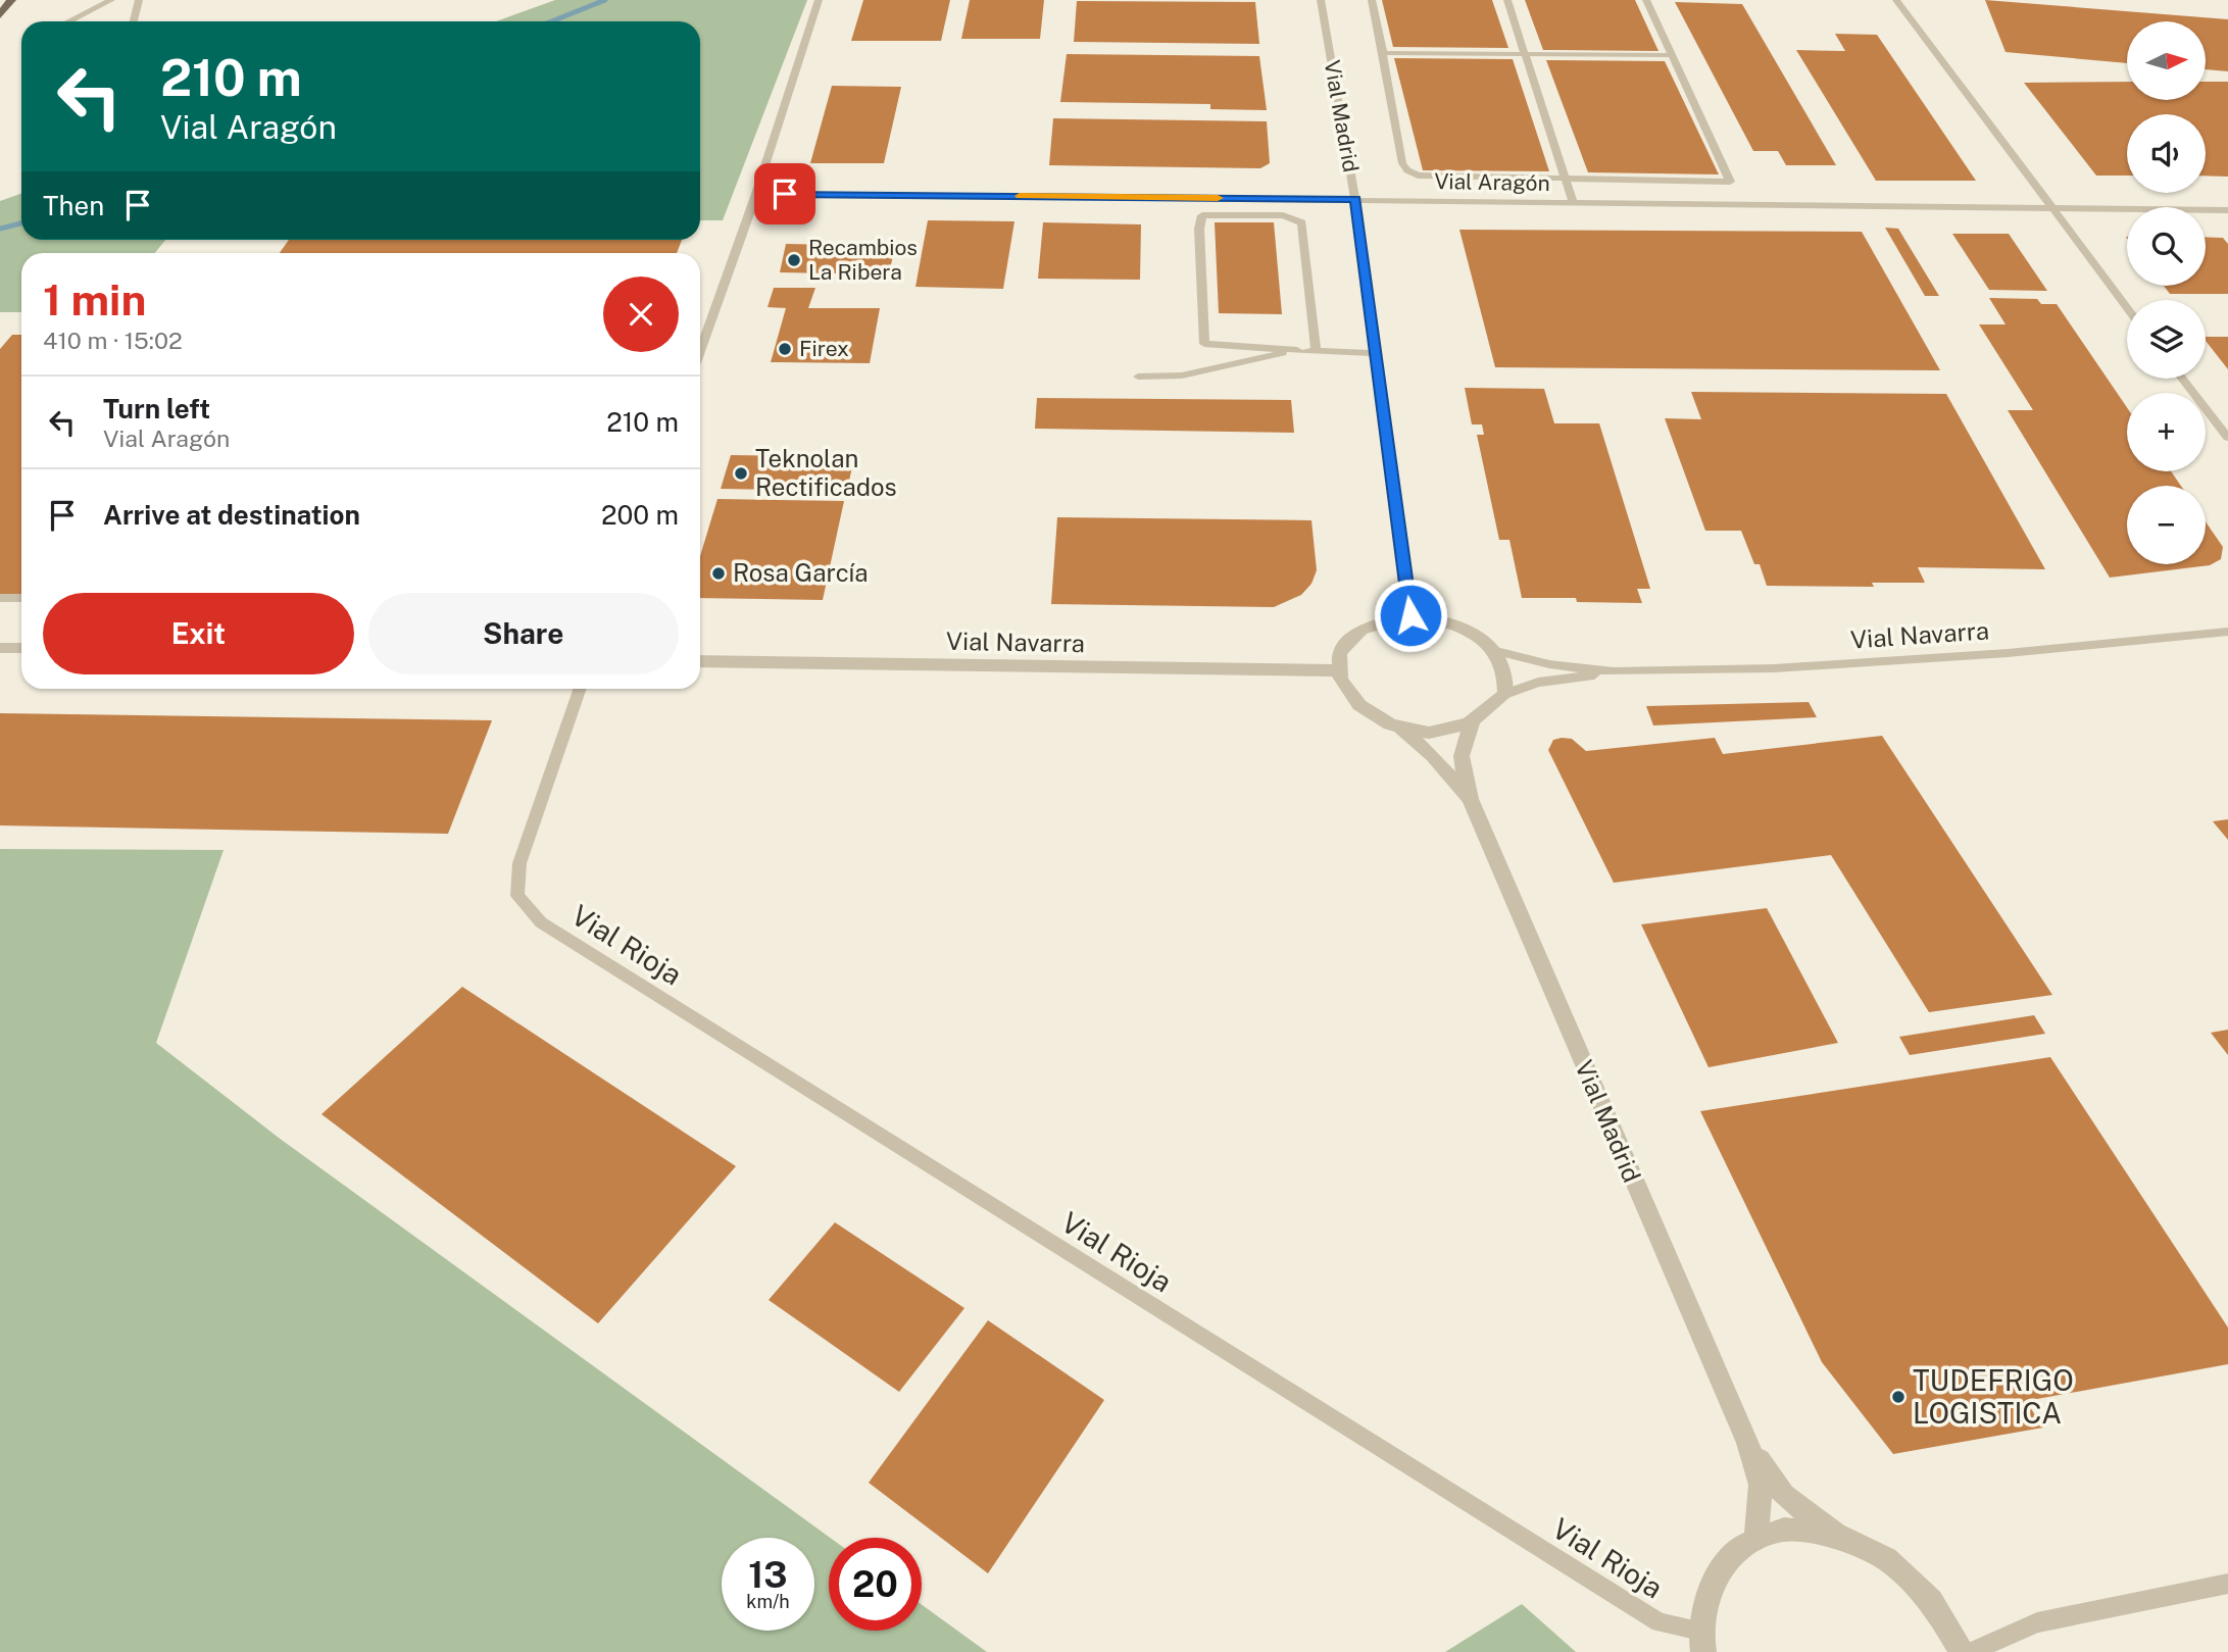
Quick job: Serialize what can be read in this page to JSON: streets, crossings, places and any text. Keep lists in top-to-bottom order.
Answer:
{
  "streets": {
    "street": ["Vial Madrid", "Vial Navarra"],
    "lane": ["Vial Aragón", "Vial Rioja"]
  },
  "crossings": [
    ["Vial Madrid", "Vial Aragón"],
    ["Vial Madrid", "Vial Navarra"]
  ],
  "places": [
    "Recambios La Ribera",
    "Firex",
    "Teknolan Rectificados",
    "Rosa García",
    "TUDEFRIGO LOGISTICA"
  ],
  "north": "right",
  "page": {
    "map_buttons": ["+", "−"],
    "turn": ["210 m", "Vial Aragón"],
    "then": "Then",
    "heading": ["1 min", "410 m · 15:02"],
    "list": [
      {
        "name": "Turn left",
        "note": "Vial Aragón",
        "value": "210 m"
      },
      {
        "name": "Arrive at destination",
        "value": "200 m"
      }
    ],
    "buttons": ["Exit", "Share"],
    "speed": "13 km/h",
    "limit": "20"
  }
}
